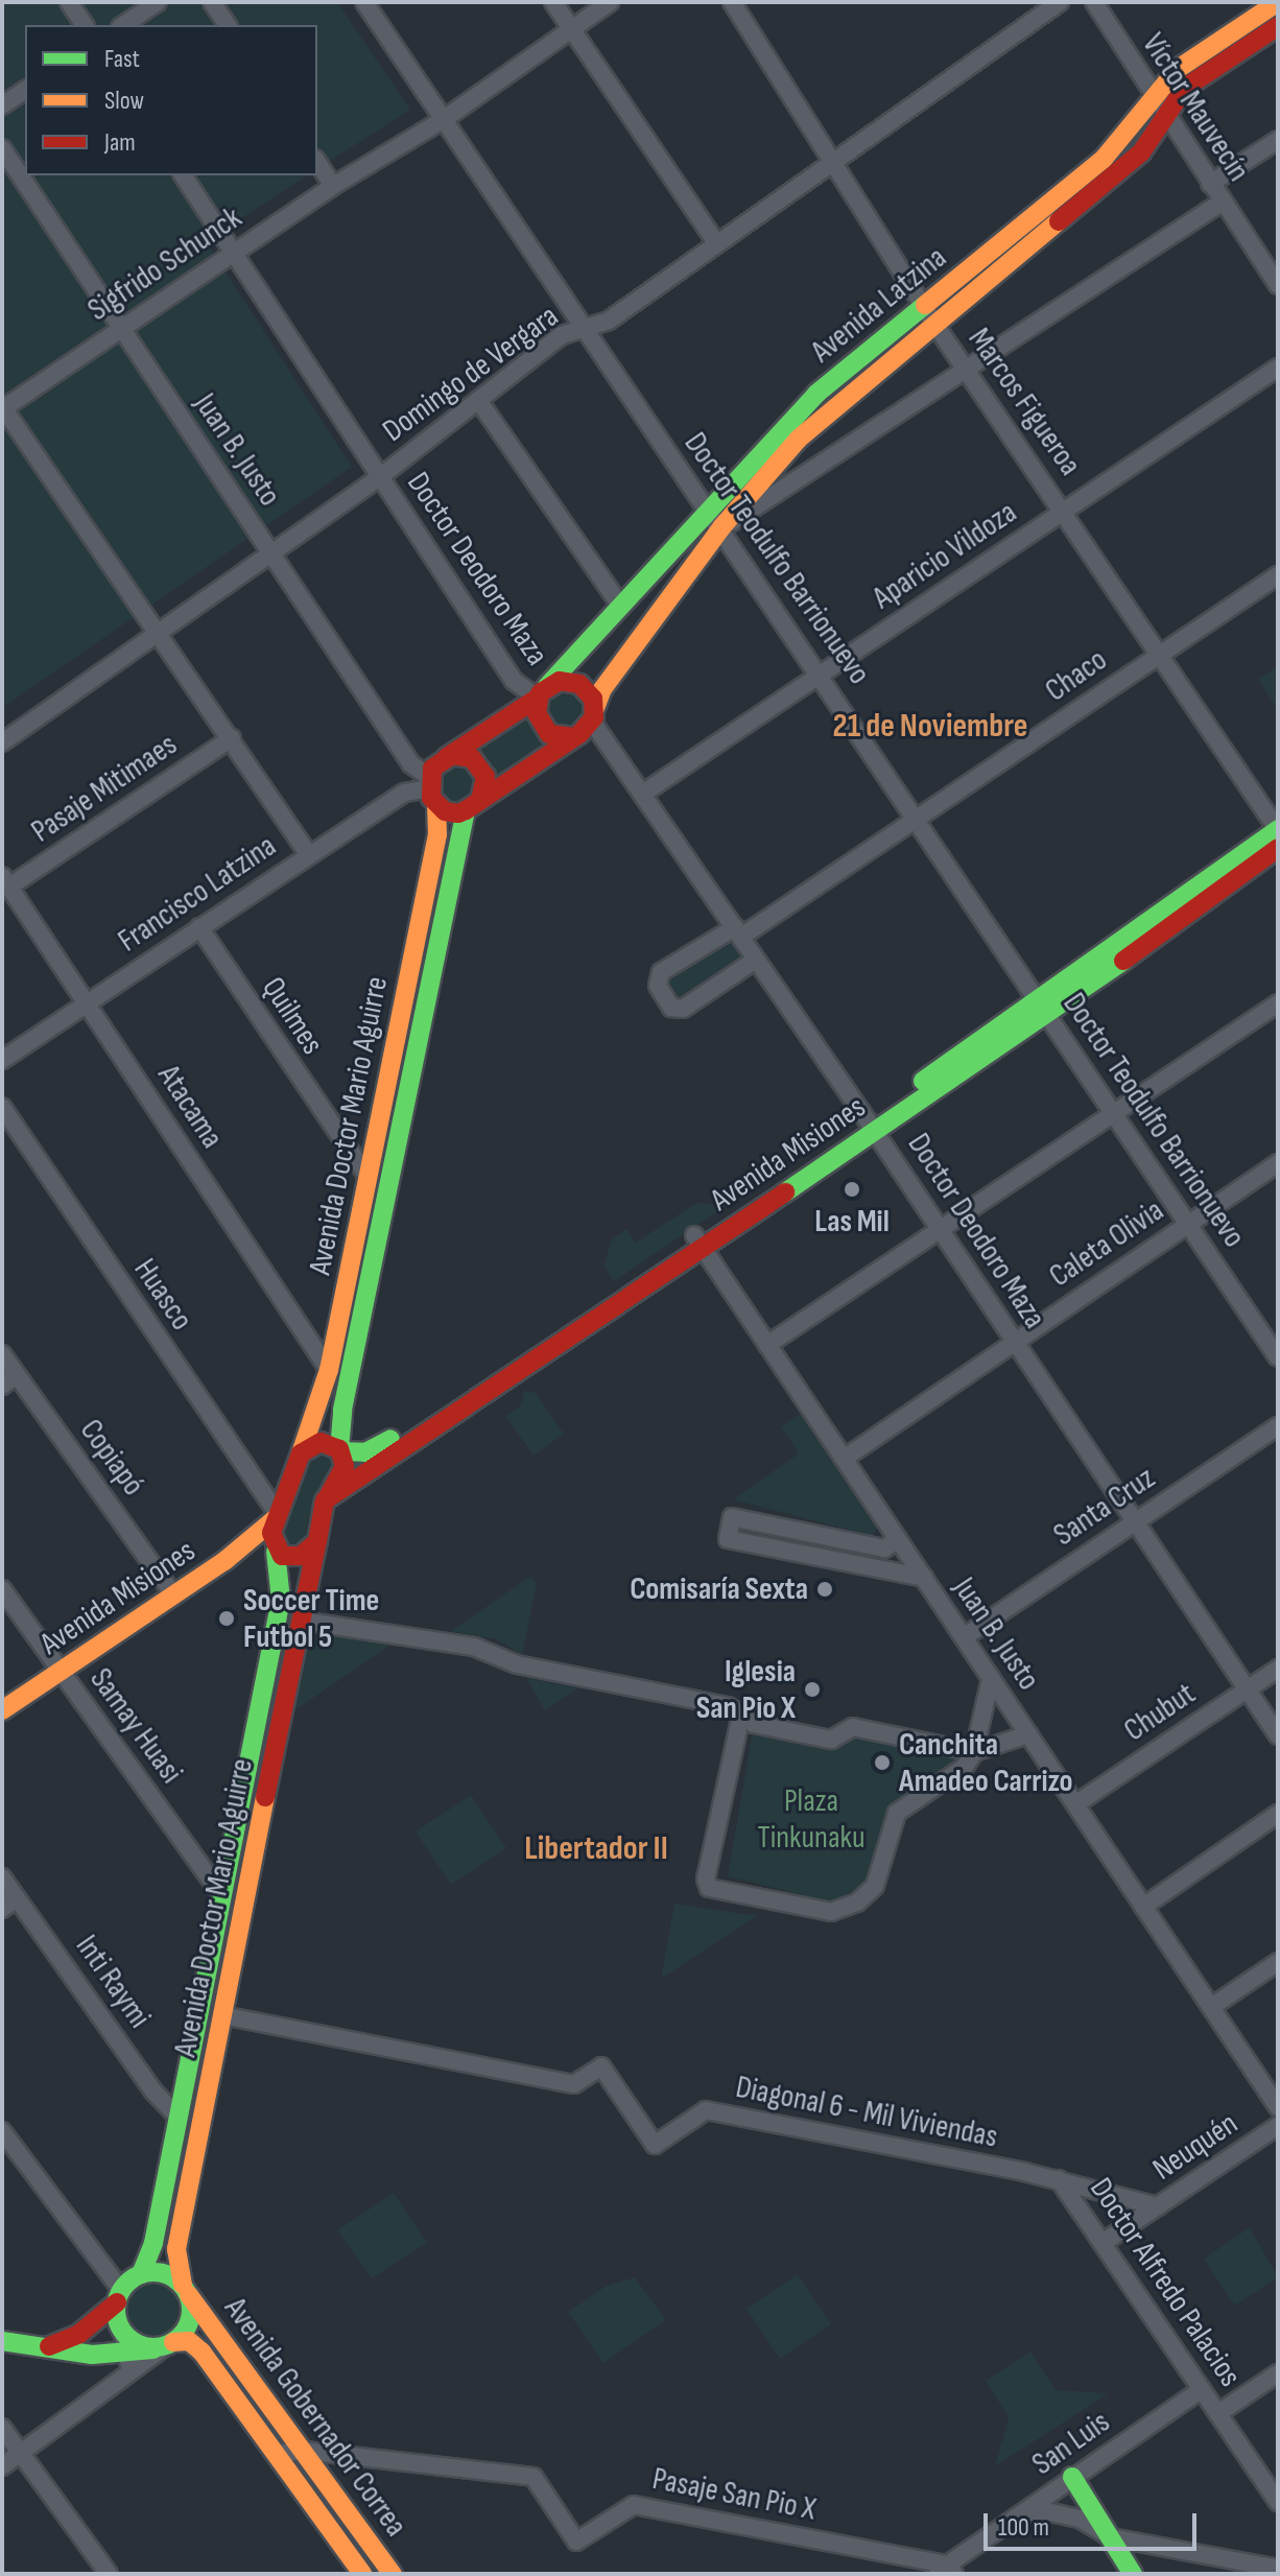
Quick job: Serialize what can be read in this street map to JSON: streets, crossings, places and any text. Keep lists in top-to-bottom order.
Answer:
{
  "streets": {
    "main road": [
      "Avenida Latzina",
      "Avenida Doctor Mario Aguirre",
      "Avenida Misiones",
      "Avenida Gobernador Correa"
    ],
    "street": [
      "Víctor Mauvecín",
      "Sigfrido Schunck",
      "Domingo de Vergara",
      "Marcos Figueroa",
      "Juan B. Justo",
      "Aparicio Vildoza",
      "Doctor Teodulfo Barrionuevo",
      "Doctor Deodoro Maza",
      "Chaco",
      "Pasaje Mitimaes",
      "Francisco Latzina",
      "Quilmes",
      "Atacama",
      "Caleta Olivia",
      "Huasco",
      "Copiapó",
      "Santa Cruz",
      "Chubut",
      "Samay Huasi",
      "Inti Raymi",
      "Diagonal 6 - Mil Viviendas",
      "Neuquén",
      "Doctor Alfredo Palacios",
      "San Luis",
      "Pasaje San Pio X"
    ]
  },
  "crossings": [
    ["Víctor Mauvecín", "Avenida Latzina"],
    ["Sigfrido Schunck", "Juan B. Justo"],
    ["Sigfrido Schunck", "Doctor Teodulfo Barrionuevo"],
    ["Sigfrido Schunck", "Doctor Deodoro Maza"],
    ["Avenida Latzina", "Marcos Figueroa"],
    ["Avenida Latzina", "Juan B. Justo"],
    ["Avenida Latzina", "Doctor Teodulfo Barrionuevo"],
    ["Avenida Latzina", "Doctor Deodoro Maza"],
    ["Avenida Latzina", "Francisco Latzina"],
    ["Avenida Latzina", "Avenida Doctor Mario Aguirre"],
    ["Domingo de Vergara", "Marcos Figueroa"],
    ["Domingo de Vergara", "Juan B. Justo"],
    ["Domingo de Vergara", "Doctor Teodulfo Barrionuevo"],
    ["Domingo de Vergara", "Doctor Deodoro Maza"],
    ["Marcos Figueroa", "Aparicio Vildoza"],
    ["Marcos Figueroa", "Chaco"],
    ["Marcos Figueroa", "Avenida Misiones"],
    ["Juan B. Justo", "Francisco Latzina"],
    ["Juan B. Justo", "Avenida Doctor Mario Aguirre"],
    ["Juan B. Justo", "Avenida Misiones"],
    ["Juan B. Justo", "Caleta Olivia"],
    ["Juan B. Justo", "Santa Cruz"],
    ["Juan B. Justo", "Chubut"],
    ["Aparicio Vildoza", "Doctor Teodulfo Barrionuevo"],
    ["Aparicio Vildoza", "Doctor Deodoro Maza"],
    ["Doctor Teodulfo Barrionuevo", "Chaco"],
    ["Doctor Teodulfo Barrionuevo", "Avenida Misiones"],
    ["Doctor Teodulfo Barrionuevo", "Caleta Olivia"],
    ["Doctor Deodoro Maza", "Chaco"],
    ["Doctor Deodoro Maza", "Avenida Misiones"],
    ["Doctor Deodoro Maza", "Caleta Olivia"],
    ["Doctor Deodoro Maza", "Santa Cruz"],
    ["Doctor Deodoro Maza", "Chubut"],
    ["Pasaje Mitimaes", "Atacama"],
    ["Francisco Latzina", "Quilmes"],
    ["Francisco Latzina", "Atacama"],
    ["Francisco Latzina", "Avenida Doctor Mario Aguirre"],
    ["Quilmes", "Avenida Doctor Mario Aguirre"],
    ["Atacama", "Avenida Doctor Mario Aguirre"],
    ["Avenida Doctor Mario Aguirre", "Avenida Misiones"],
    ["Avenida Doctor Mario Aguirre", "Huasco"],
    ["Avenida Doctor Mario Aguirre", "Samay Huasi"],
    ["Avenida Doctor Mario Aguirre", "Inti Raymi"],
    ["Avenida Doctor Mario Aguirre", "Diagonal 6 - Mil Viviendas"],
    ["Avenida Doctor Mario Aguirre", "Avenida Gobernador Correa"],
    ["Avenida Misiones", "Huasco"],
    ["Avenida Misiones", "Copiapó"],
    ["Avenida Misiones", "Samay Huasi"],
    ["Diagonal 6 - Mil Viviendas", "Neuquén"],
    ["Diagonal 6 - Mil Viviendas", "Doctor Alfredo Palacios"],
    ["Neuquén", "Doctor Alfredo Palacios"],
    ["Doctor Alfredo Palacios", "San Luis"],
    ["Avenida Gobernador Correa", "Pasaje San Pio X"],
    ["San Luis", "Pasaje San Pio X"]
  ],
  "districts": ["21 de Noviembre", "Libertador II"],
  "parks": ["Plaza Tinkunaku"],
  "places": [
    "Las Mil",
    "Comisaría Sexta",
    "Soccer Time Futbol 5",
    "Iglesia San Pio X",
    "Canchita Amadeo Carrizo"
  ],
  "legend": ["Fast", "Slow", "Jam"],
  "scale_bar": "100 m"
}
